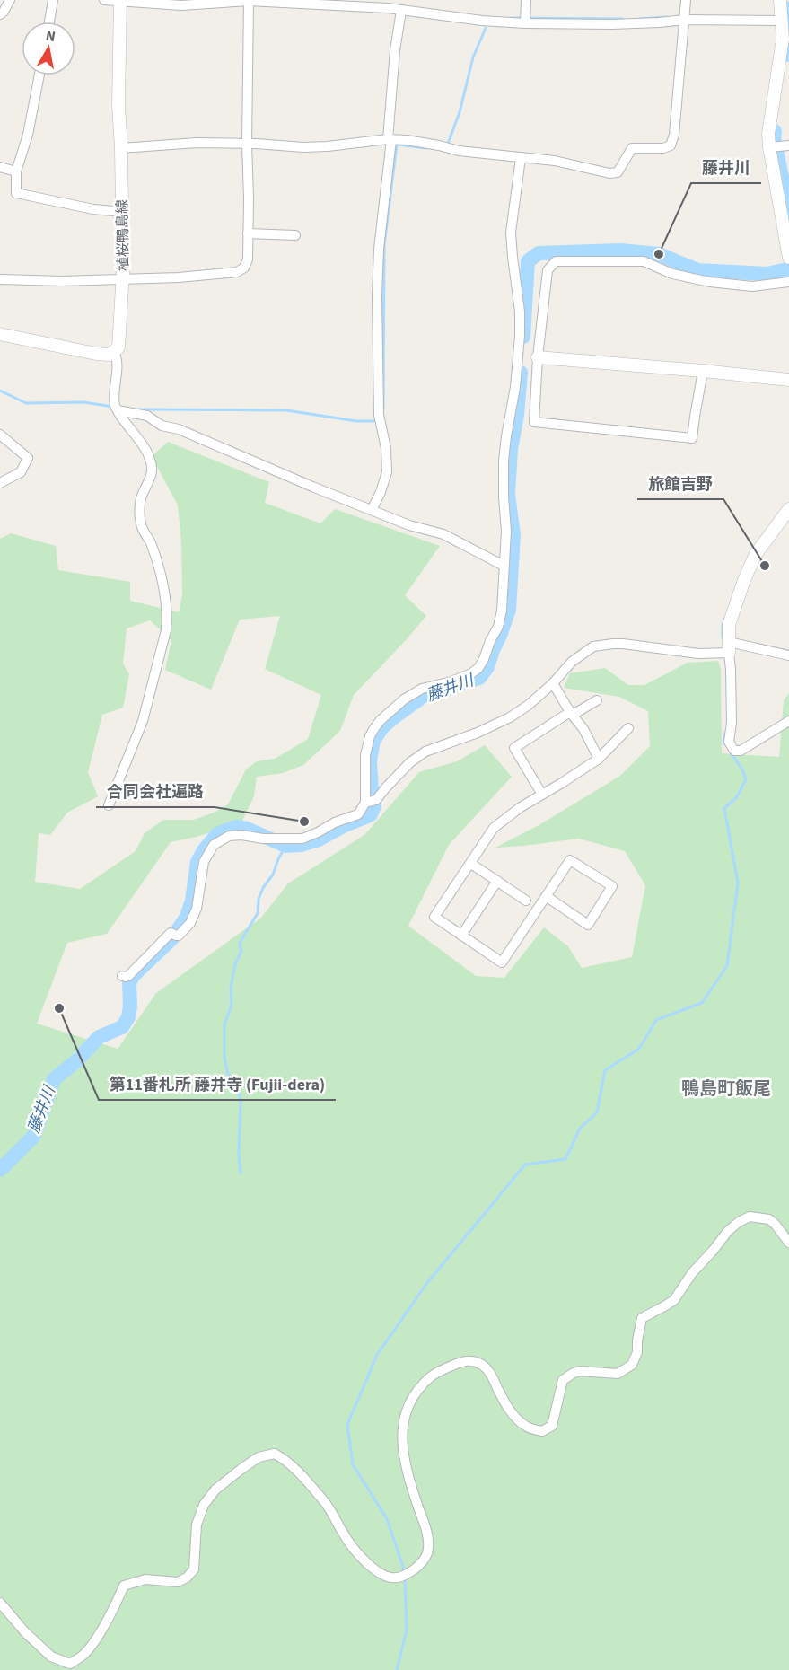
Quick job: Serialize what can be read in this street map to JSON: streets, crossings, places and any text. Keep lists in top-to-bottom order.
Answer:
{
  "streets": {
    "street": ["植桜鴨島線"]
  },
  "districts": ["鴨島町飯尾"],
  "water": ["藤井川"],
  "places": [
    "藤井川",
    "旅館吉野",
    "合同会社遍路",
    "第11番札所 藤井寺 (Fujii-dera)"
  ],
  "north": "top"
}
